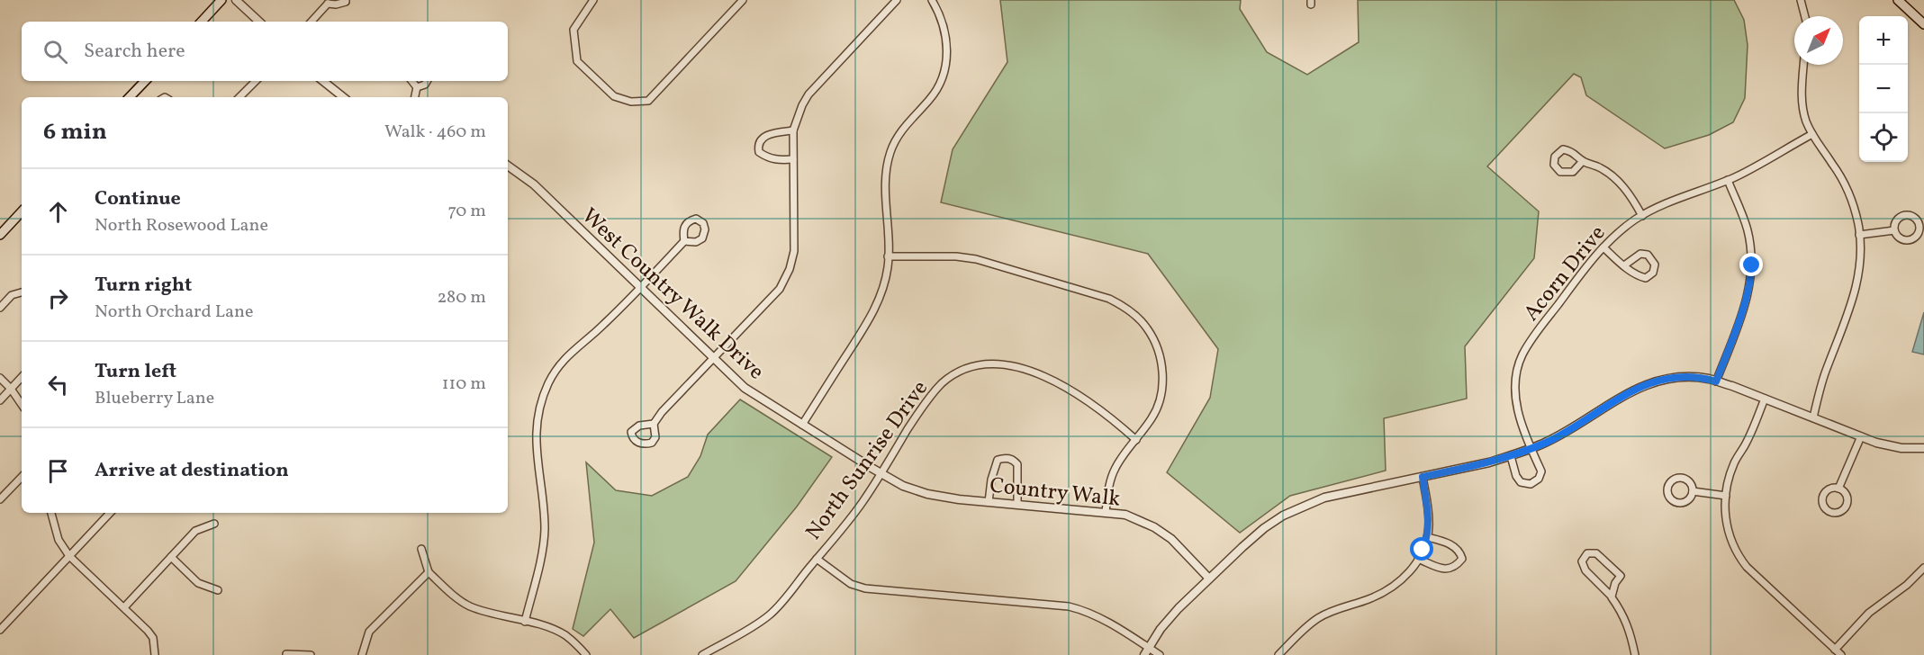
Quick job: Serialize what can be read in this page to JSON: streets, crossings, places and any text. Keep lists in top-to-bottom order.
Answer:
{
  "streets": {
    "street": [
      "Acorn Drive",
      "West Country Walk Drive",
      "North Sunrise Drive",
      "Country Walk"
    ]
  },
  "crossings": [
    ["West Country Walk Drive", "North Sunrise Drive"],
    ["West Country Walk Drive", "Country Walk"],
    ["North Sunrise Drive", "Country Walk"]
  ],
  "north": "top right",
  "page": {
    "map_buttons": ["+", "−"],
    "search": "Search here",
    "heading": ["6 min", "Walk · 460 m"],
    "list": [
      ["Continue", "North Rosewood Lane", "70 m"],
      ["Turn right", "North Orchard Lane", "280 m"],
      ["Turn left", "Blueberry Lane", "110 m"],
      "Arrive at destination"
    ]
  }
}
